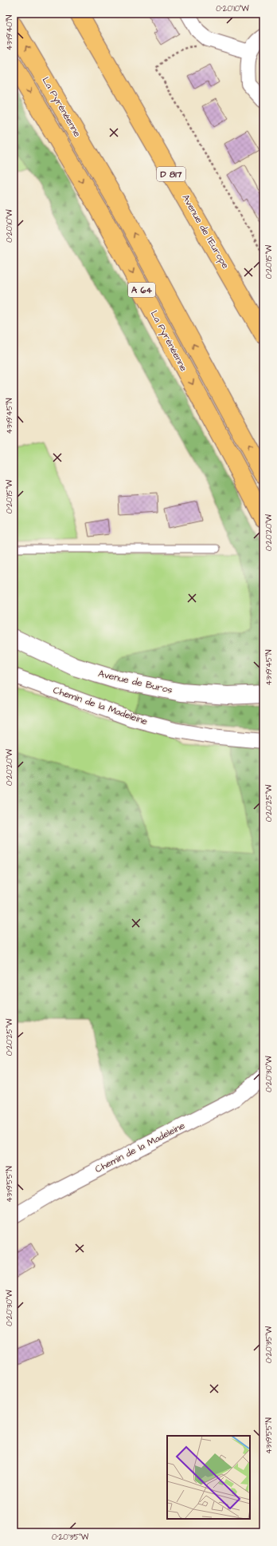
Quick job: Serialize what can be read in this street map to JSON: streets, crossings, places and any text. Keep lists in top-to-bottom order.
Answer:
{
  "streets": {
    "main road": [
      "La Pyrénéenne",
      "D 817",
      "Avenue de l'Europe",
      "A 64"
    ],
    "street": ["Avenue de Buros", "Chemin de la Madeleine"]
  },
  "coordinates": [
    "0°20'10\"W",
    "43°19'40\"N",
    "0°20'15\"W",
    "43°19'45\"N",
    "0°20'20\"W",
    "0°20'25\"W",
    "0°20'30\"W",
    "43°19'55\"N",
    "0°20'35\"W"
  ]
}
